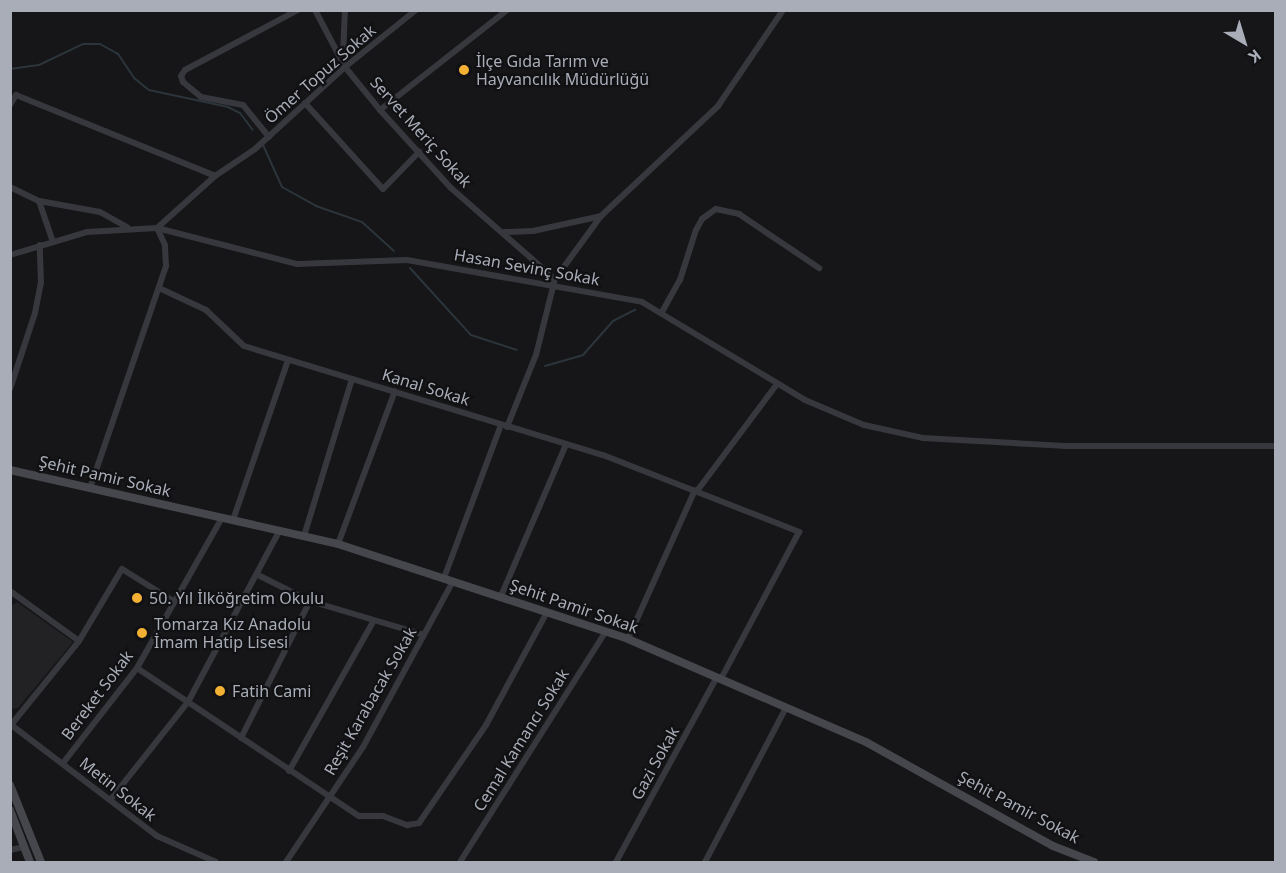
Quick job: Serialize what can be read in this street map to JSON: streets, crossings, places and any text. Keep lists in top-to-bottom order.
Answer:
{
  "streets": {
    "street": [
      "Ömer Topuz Sokak",
      "Servet Meriç Sokak",
      "Hasan Sevinç Sokak",
      "Kanal Sokak",
      "Şehit Pamir Sokak",
      "Bereket Sokak",
      "Reşit Karabacak Sokak",
      "Cemal Kamancı Sokak",
      "Gazi Sokak",
      "Metin Sokak"
    ]
  },
  "crossings": [
    ["Ömer Topuz Sokak", "Servet Meriç Sokak"],
    ["Ömer Topuz Sokak", "Hasan Sevinç Sokak"],
    ["Servet Meriç Sokak", "Hasan Sevinç Sokak"],
    ["Kanal Sokak", "Gazi Sokak"],
    ["Şehit Pamir Sokak", "Bereket Sokak"],
    ["Şehit Pamir Sokak", "Reşit Karabacak Sokak"],
    ["Şehit Pamir Sokak", "Cemal Kamancı Sokak"],
    ["Şehit Pamir Sokak", "Gazi Sokak"],
    ["Bereket Sokak", "Metin Sokak"]
  ],
  "places": [
    "İlçe Gıda Tarım ve Hayvancılık Müdürlüğü",
    "50. Yıl İlköğretim Okulu",
    "Tomarza Kız Anadolu İmam Hatip Lisesi",
    "Fatih Cami"
  ],
  "north": "bottom right"
}
